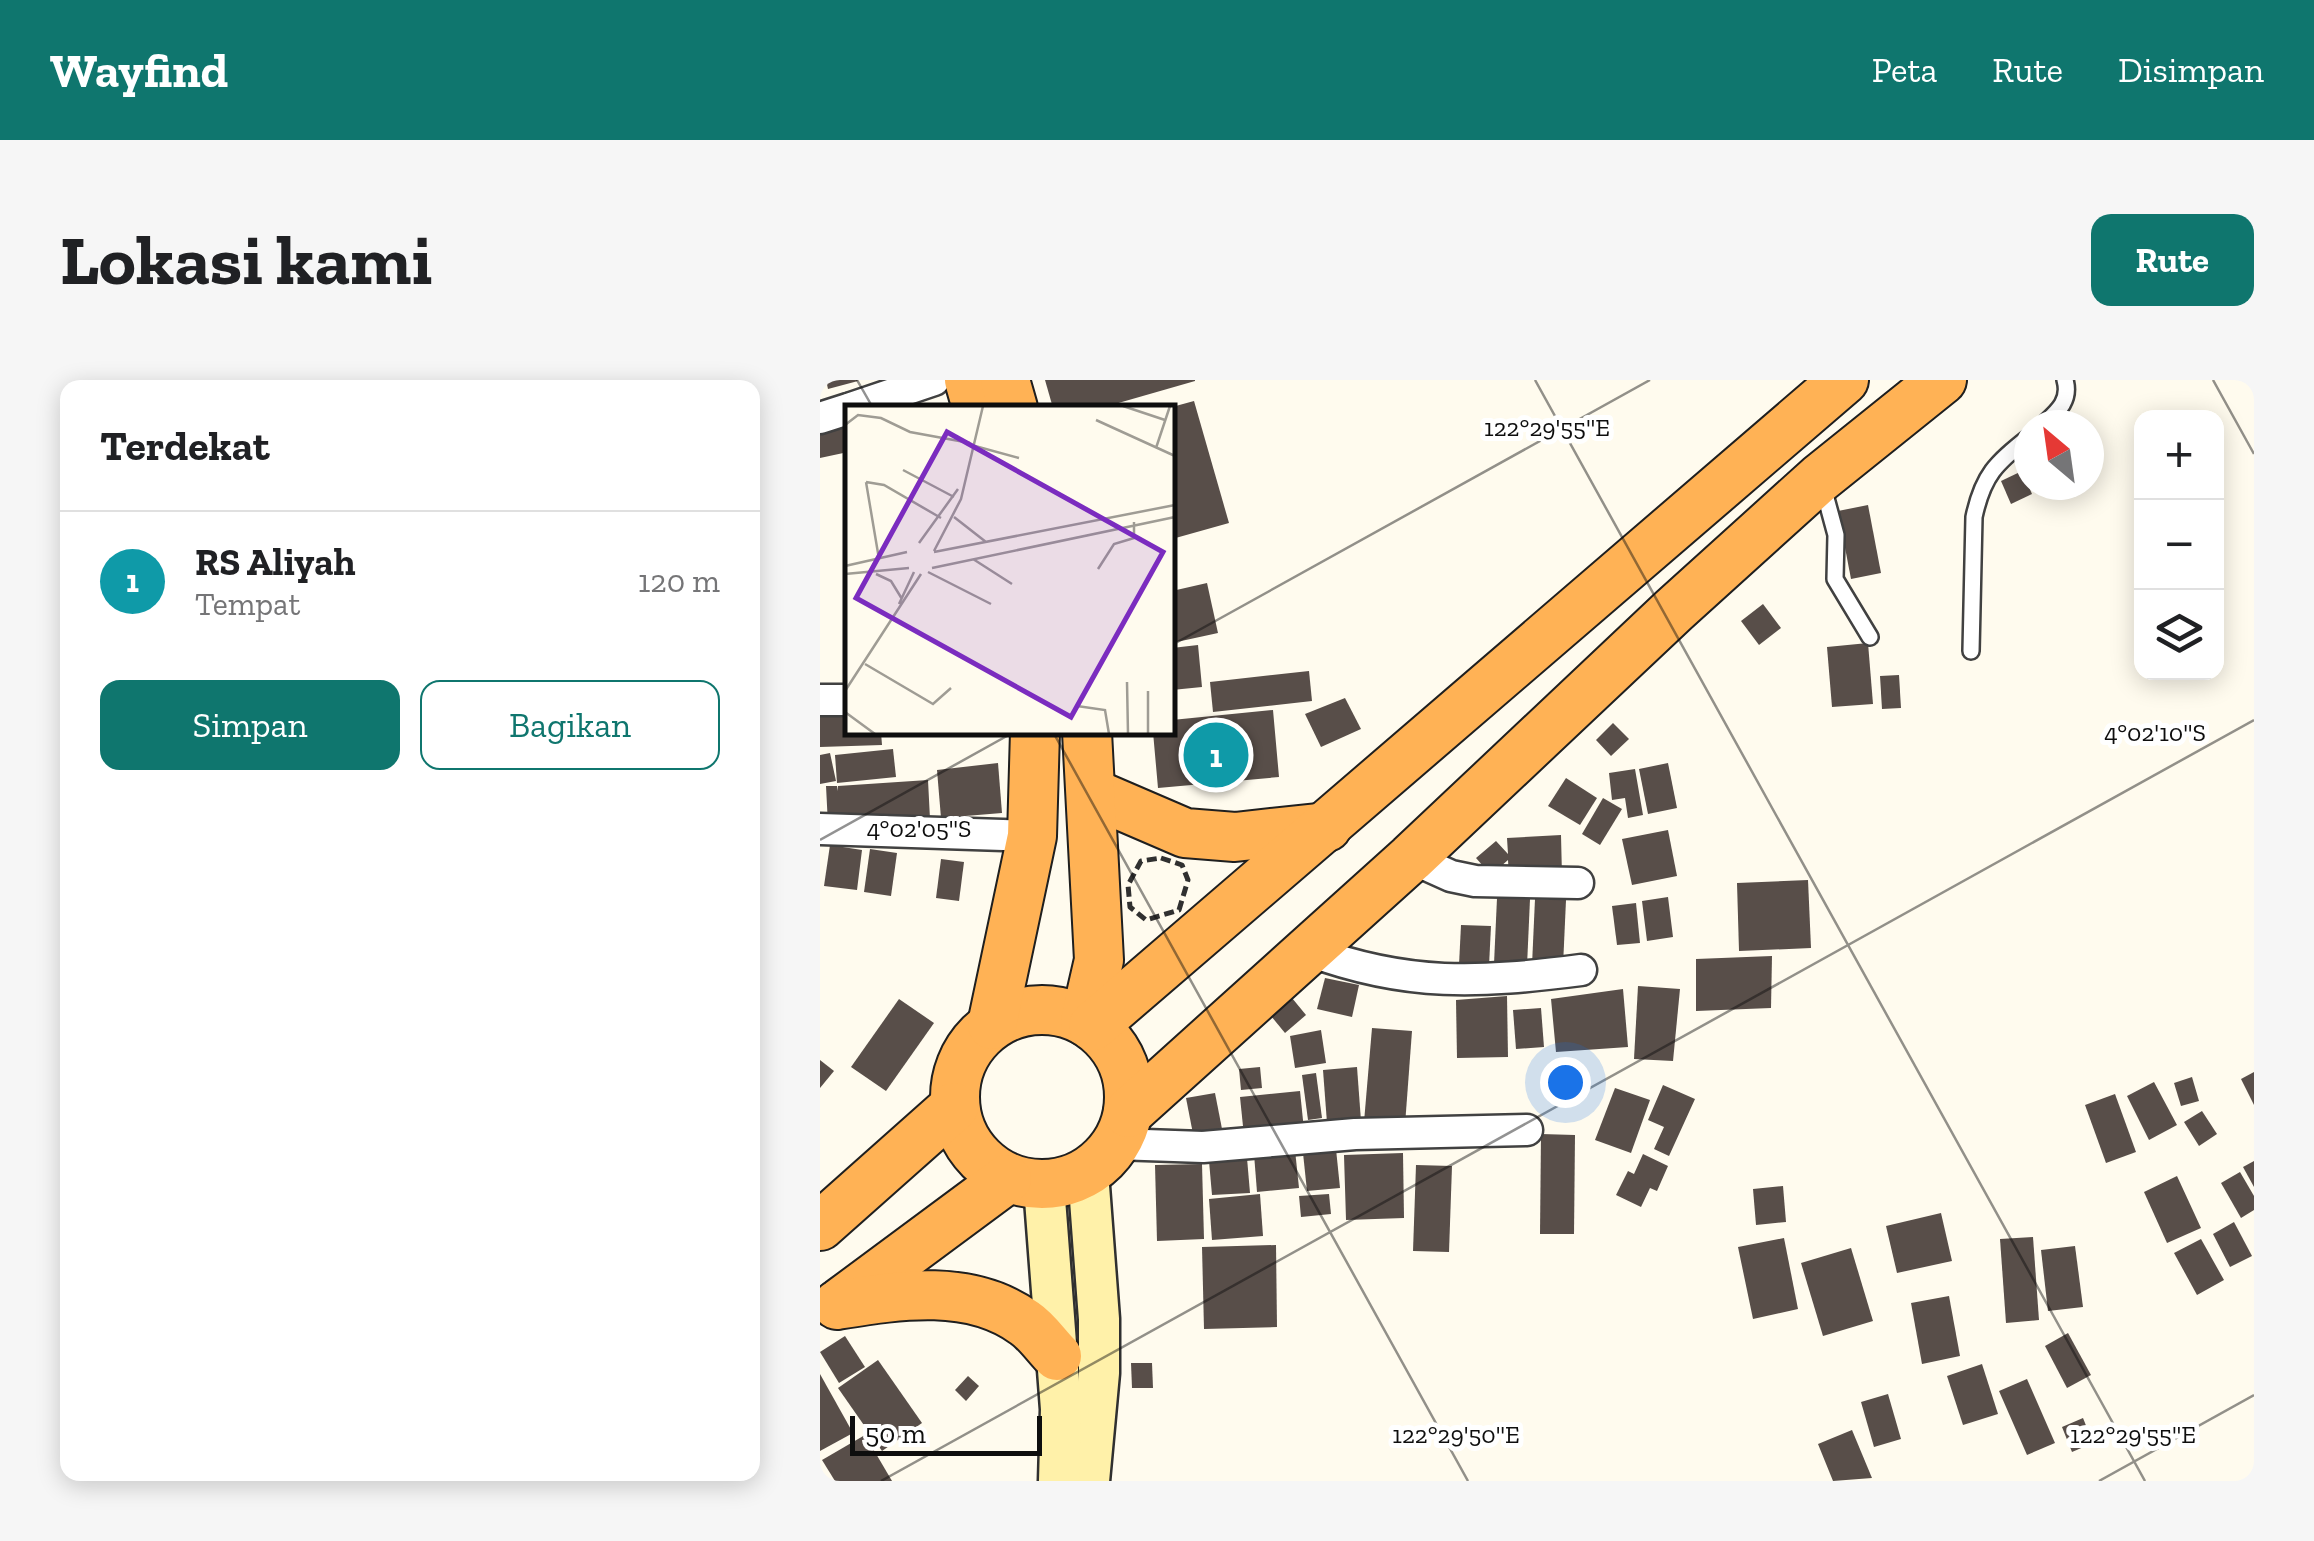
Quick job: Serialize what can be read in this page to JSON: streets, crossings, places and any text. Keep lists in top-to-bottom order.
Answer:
{
  "scale_bar": "50 m",
  "north": "top left",
  "page": {
    "header": "Wayfind",
    "nav": ["Peta", "Rute", "Disimpan"],
    "buttons": [
      "Rute",
      ["Simpan", "Bagikan"]
    ],
    "title": "Lokasi kami",
    "heading": "Terdekat",
    "map_buttons": ["+", "−"],
    "list": [
      {
        "mark": "1",
        "name": "RS Aliyah",
        "note": "Tempat",
        "value": "120 m"
      }
    ],
    "pins": "1",
    "scale": "50 m"
  },
  "coordinates": [
    "122°29'55\"E",
    "4°02'10\"S",
    "4°02'05\"S",
    "122°29'50\"E"
  ]
}
